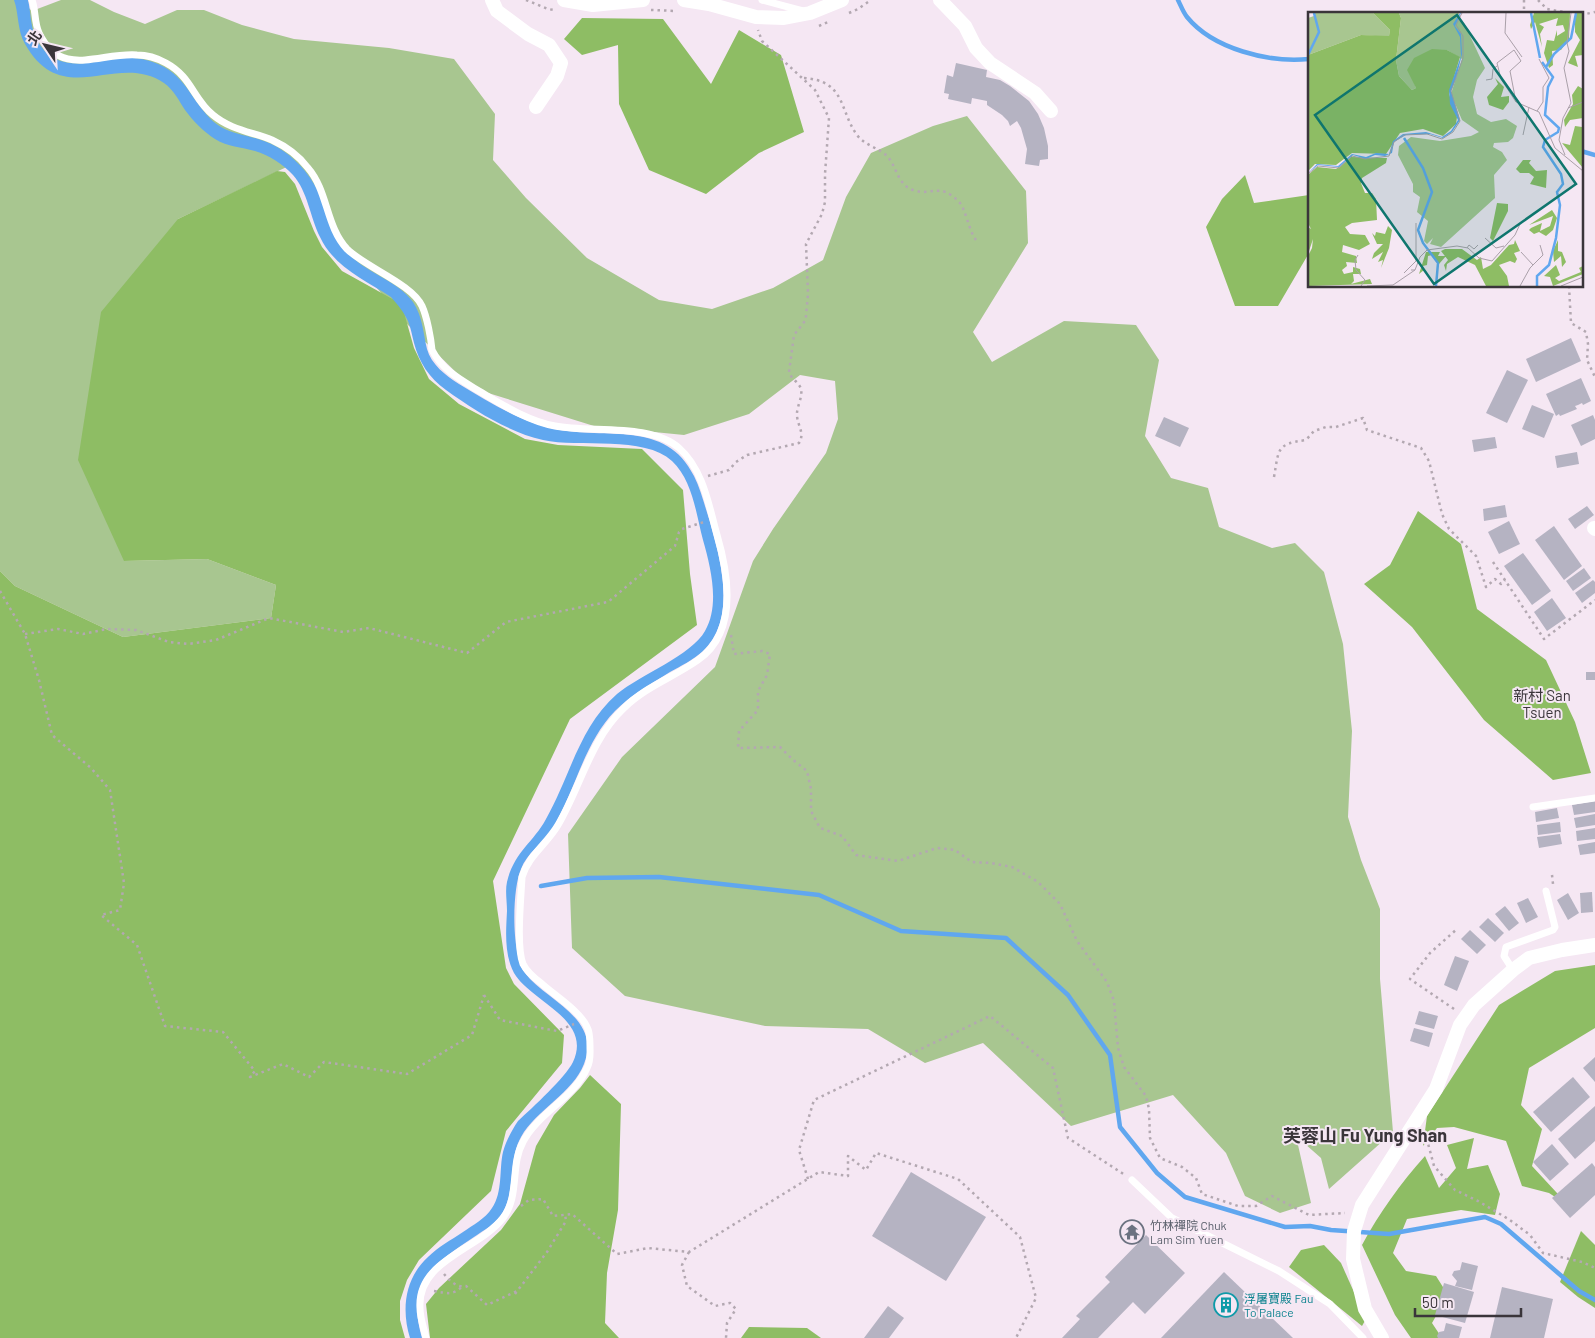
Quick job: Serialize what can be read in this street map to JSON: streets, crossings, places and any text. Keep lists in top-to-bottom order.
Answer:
{
  "districts": ["新村 San Tsuen", "芙蓉山 Fu Yung Shan"],
  "places": {
    "temple": ["竹林禪院 Chuk Lam Sim Yuen"],
    "building": ["浮屠寶殿 Fau To Palace"]
  },
  "scale_bar": "50 m",
  "north": "top left"
}
